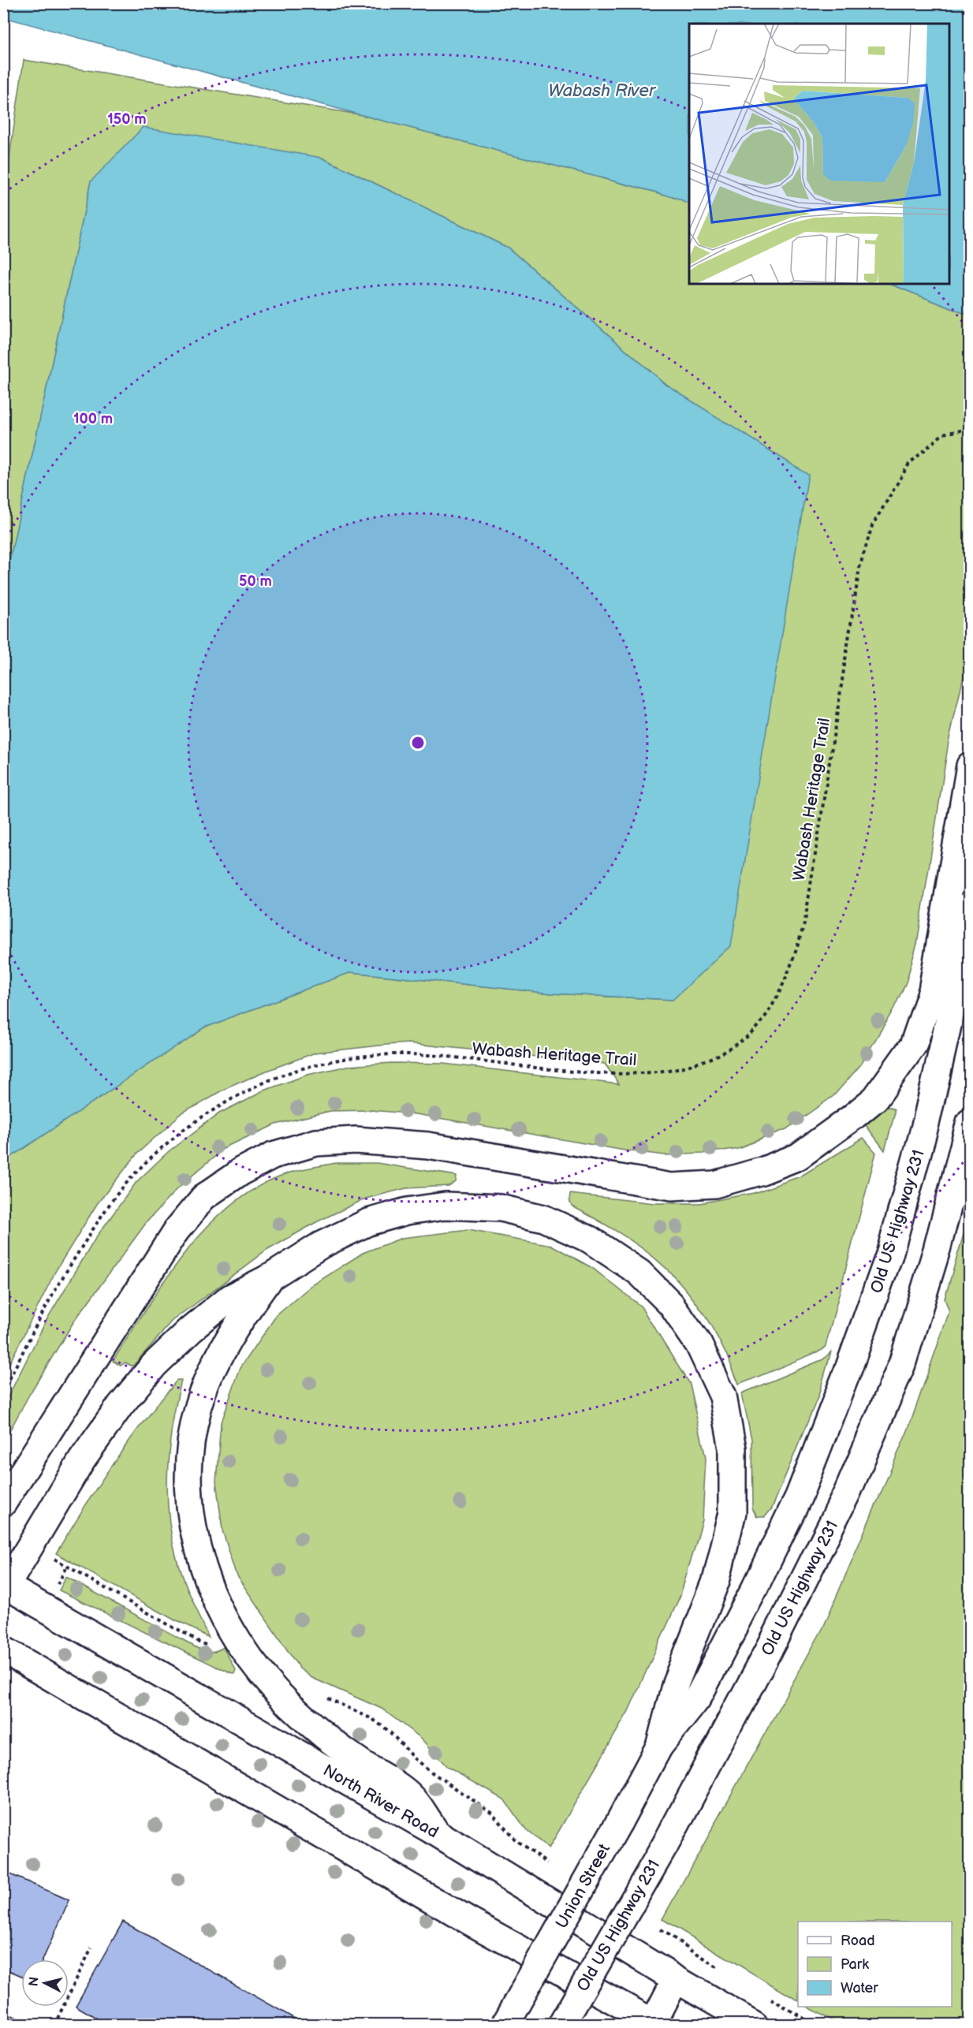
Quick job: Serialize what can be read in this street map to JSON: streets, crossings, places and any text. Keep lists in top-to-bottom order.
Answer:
{
  "streets": {
    "main road": ["Old US Highway 231", "North River Road", "Union Street"],
    "path": ["Wabash Heritage Trail"]
  },
  "crossings": [
    ["Old US Highway 231", "Union Street"]
  ],
  "water": ["Wabash River"],
  "legend": ["Road", "Park", "Water"],
  "north": "left",
  "rings": ["150 m", "100 m", "50 m"]
}
